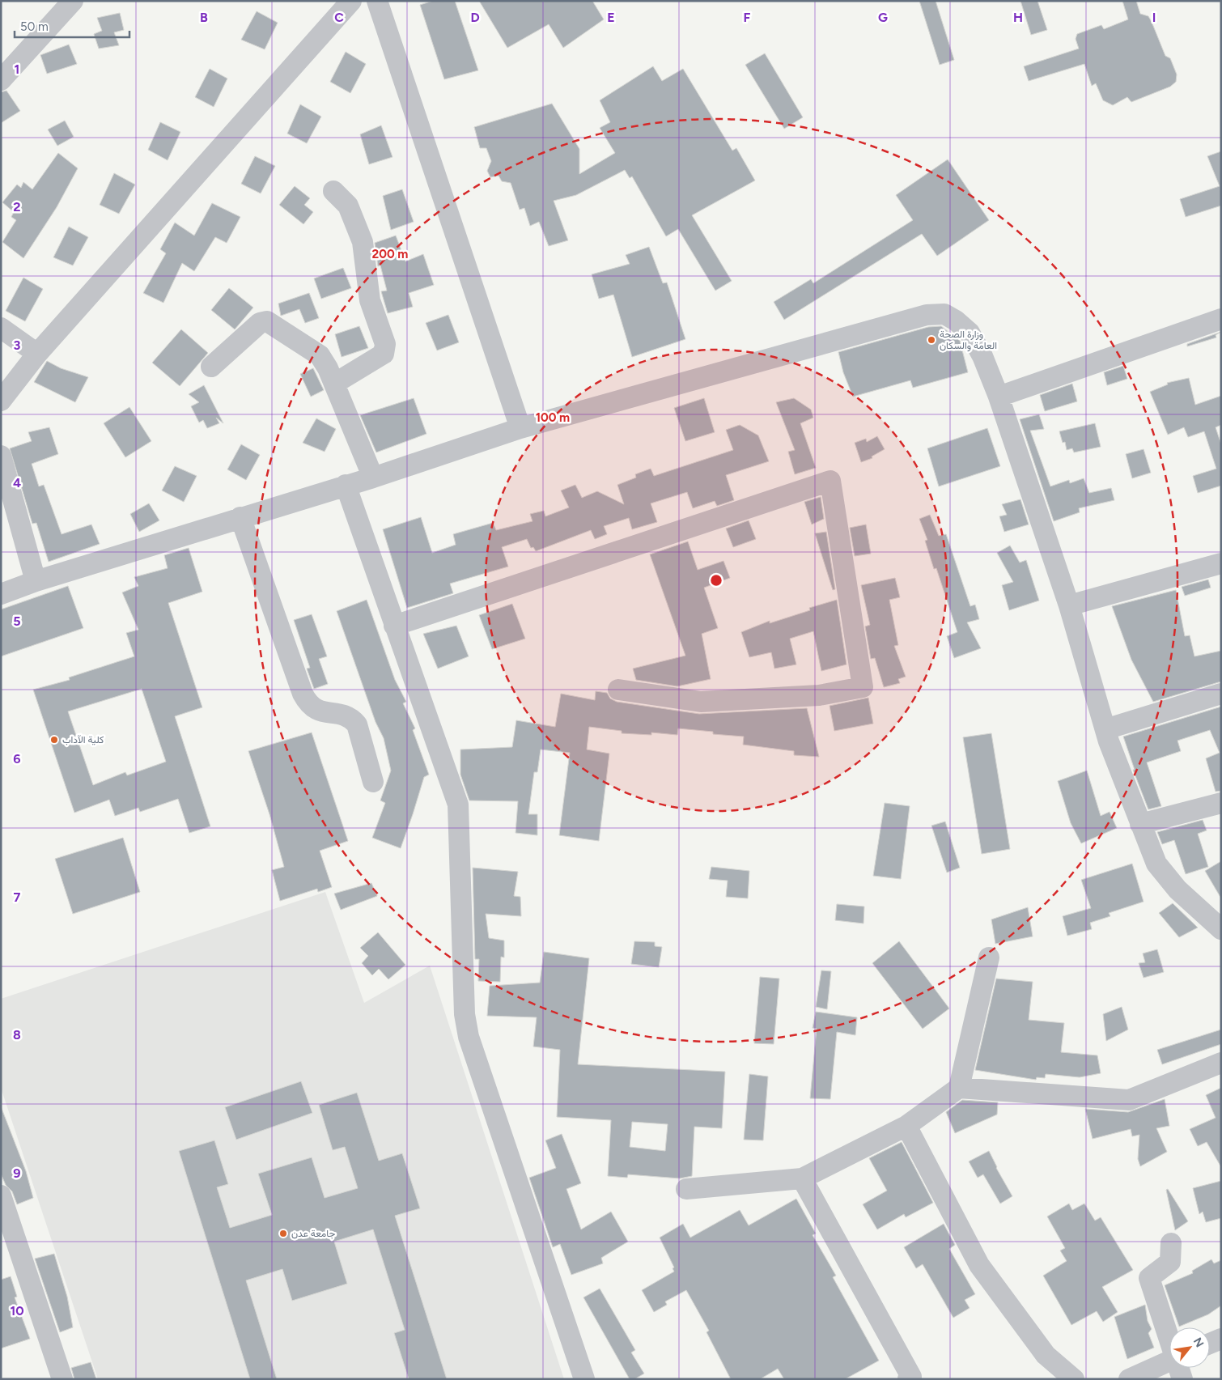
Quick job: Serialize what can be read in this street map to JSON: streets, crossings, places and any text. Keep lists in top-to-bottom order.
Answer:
{
  "places": ["وزارة الصحة العامة والسكان", "كلية الآداب", "جامعة عدن"],
  "scale_bar": "50 m",
  "north": "top right",
  "grid": {
    "columns": [
      "B",
      "C",
      "D",
      "E",
      "F",
      "G",
      "H",
      "I"
    ],
    "rows": [
      "1",
      "2",
      "3",
      "4",
      "5",
      "6",
      "7",
      "8",
      "9",
      "10"
    ]
  },
  "rings": ["200 m", "100 m"]
}
